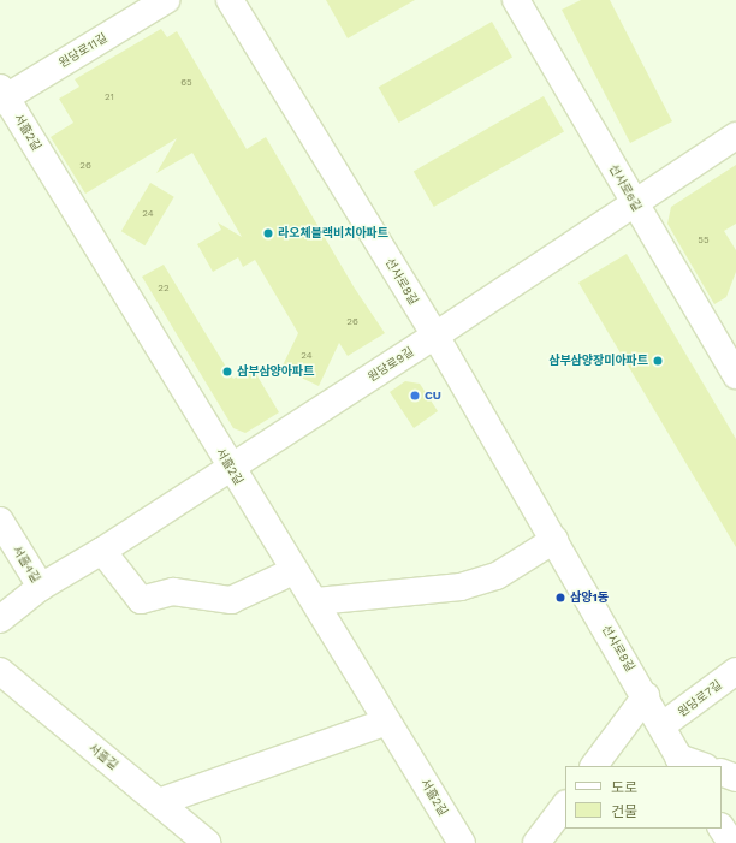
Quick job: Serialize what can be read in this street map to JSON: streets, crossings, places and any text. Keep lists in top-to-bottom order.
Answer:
{
  "streets": {
    "street": [
      "원당로11길",
      "서흘2길",
      "선사로6길",
      "선사로8길",
      "원당로9길",
      "서흘4길",
      "원당로7길",
      "서흘길"
    ]
  },
  "crossings": [
    ["원당로11길", "서흘2길"],
    ["서흘2길", "원당로9길"],
    ["선사로6길", "원당로9길"],
    ["선사로8길", "원당로9길"],
    ["선사로8길", "원당로7길"],
    ["원당로9길", "서흘4길"]
  ],
  "places": [
    "라오체블랙비치아파트",
    "삼부삼양장미아파트",
    "삼부삼양아파트",
    "CU",
    "삼양1동"
  ],
  "house_numbers": [
    "65",
    "21",
    "26",
    "24",
    "55",
    "22",
    "26",
    "24"
  ],
  "legend": ["도로", "건물"]
}
